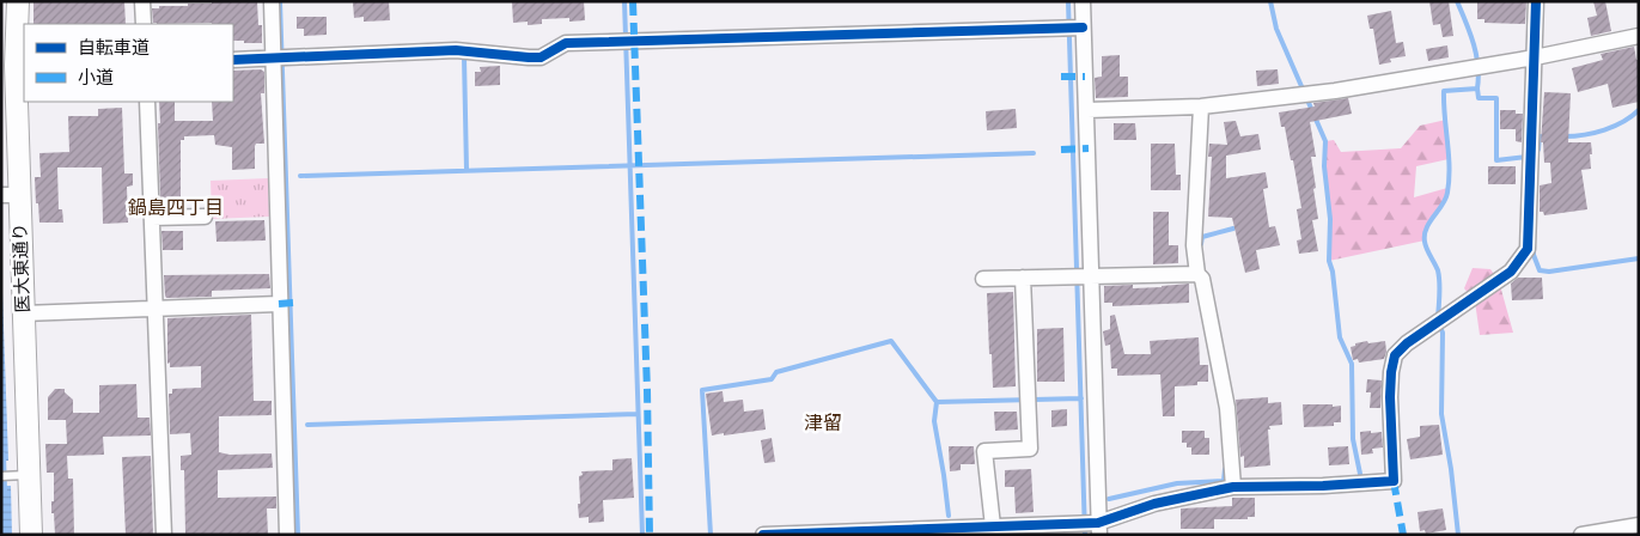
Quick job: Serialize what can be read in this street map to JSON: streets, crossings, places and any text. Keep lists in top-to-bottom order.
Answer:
{
  "streets": {
    "street": ["医大東通り"]
  },
  "districts": ["鍋島四丁目", "津留"],
  "legend": ["自転車道", "小道"]
}
